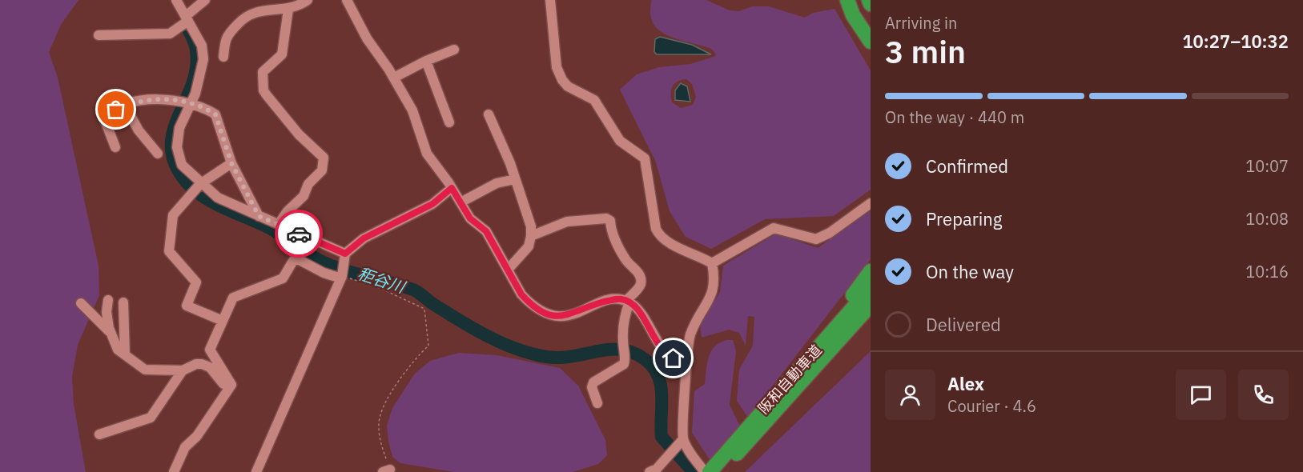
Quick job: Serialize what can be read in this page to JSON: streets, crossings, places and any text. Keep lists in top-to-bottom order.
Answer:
{
  "streets": {
    "highway": ["阪和自動車道"]
  },
  "water": ["秬谷川"],
  "page": {
    "heading": ["3 min", "Arriving in", "10:27–10:32"],
    "panel": ["Alex", "Courier · 4.6"],
    "bar": "On the way · 440 m",
    "list": [
      ["Confirmed", "10:07"],
      ["Preparing", "10:08"],
      ["On the way", "10:16"],
      "Delivered"
    ]
  }
}
